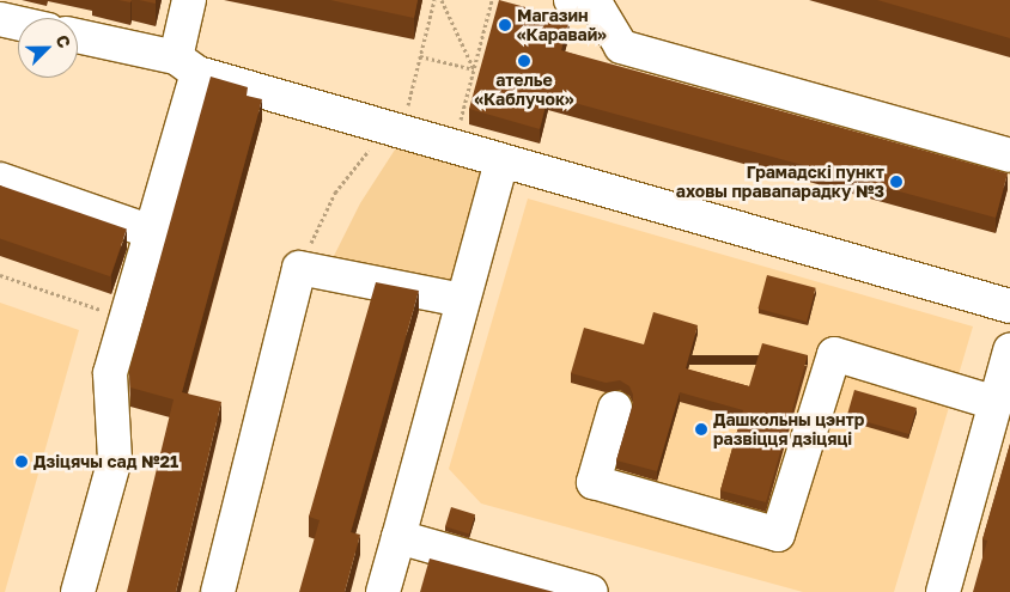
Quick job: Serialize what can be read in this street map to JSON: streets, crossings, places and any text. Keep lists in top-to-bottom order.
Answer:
{
  "places": [
    "Магазин «Каравай»",
    "ателье «Каблучок»",
    "Грамадскі пункт аховы правапарадку №3",
    "Дашкольны цэнтр развіцця дзіцяці",
    "Дзіцячы сад №21"
  ],
  "north": "top right"
}
